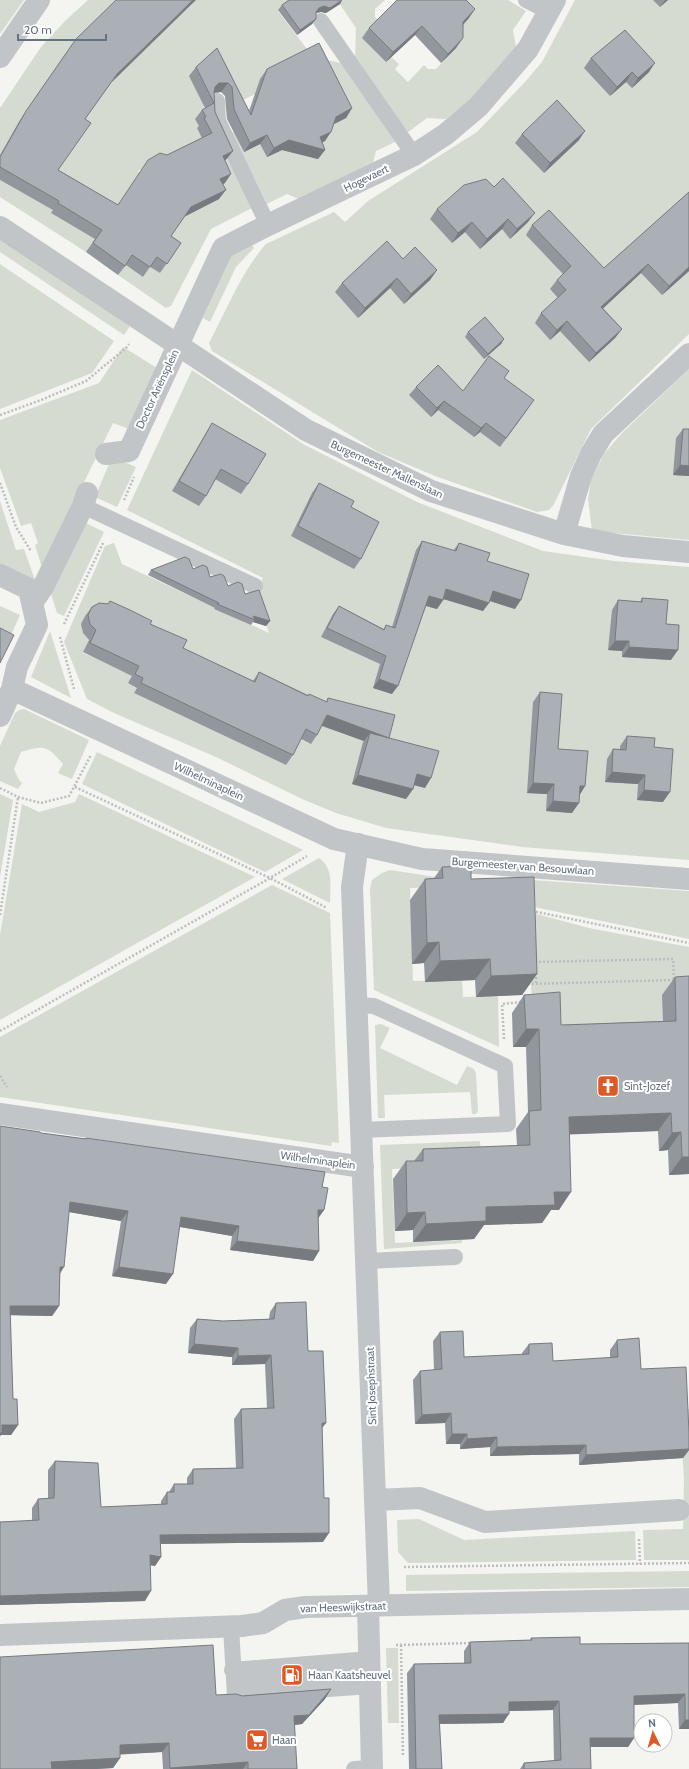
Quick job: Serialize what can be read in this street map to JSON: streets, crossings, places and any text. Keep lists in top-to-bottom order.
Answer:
{
  "streets": {
    "street": [
      "Hogevaert",
      "Doctor Ariënsplein",
      "Burgemeester Mallenslaan",
      "Wilhelminaplein",
      "Burgemeester van Besouwlaan",
      "Sint Josephstraat",
      "van Heeswijkstraat"
    ]
  },
  "crossings": [
    ["Hogevaert", "Doctor Ariënsplein"],
    ["Hogevaert", "Burgemeester Mallenslaan"],
    ["Doctor Ariënsplein", "Burgemeester Mallenslaan"],
    ["Wilhelminaplein", "Burgemeester van Besouwlaan"],
    ["Wilhelminaplein", "Sint Josephstraat"],
    ["Sint Josephstraat", "van Heeswijkstraat"]
  ],
  "places": {
    "church": ["Sint-Jozef"],
    "fuel station": ["Haan Kaatsheuvel"],
    "supermarket": ["Haan"]
  },
  "scale_bar": "20 m",
  "north": "top"
}
